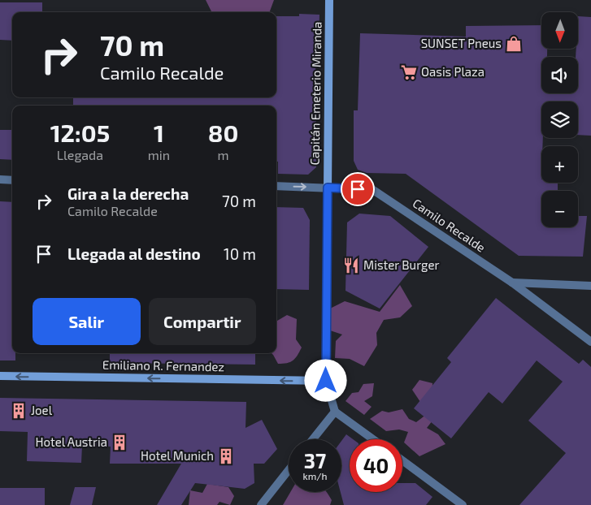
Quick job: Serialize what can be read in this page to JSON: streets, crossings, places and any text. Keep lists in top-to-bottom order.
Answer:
{
  "streets": {
    "street": ["Capitán Emeterio Miranda", "Camilo Recalde", "Emiliano R. Fernandez"]
  },
  "crossings": [
    ["Capitán Emeterio Miranda", "Camilo Recalde"],
    ["Capitán Emeterio Miranda", "Emiliano R. Fernandez"]
  ],
  "one_way": ["Emiliano R. Fernandez"],
  "places": {
    "shop": ["SUNSET Pneus"],
    "supermarket": ["Oasis Plaza"],
    "restaurant": ["Mister Burger"],
    "building": ["Joel", "Hotel Austria", "Hotel Munich"]
  },
  "north": "bottom",
  "page": {
    "map_buttons": ["+", "−"],
    "turn": ["70 m", "Camilo Recalde"],
    "eta": [
      "12:05",
      "Llegada",
      "1",
      "min",
      "80",
      "m"
    ],
    "list": [
      {
        "name": "Gira a la derecha",
        "note": "Camilo Recalde",
        "value": "70 m"
      },
      {
        "name": "Llegada al destino",
        "value": "10 m"
      }
    ],
    "buttons": ["Salir", "Compartir"],
    "speed": "37 km/h",
    "limit": "40"
  }
}
